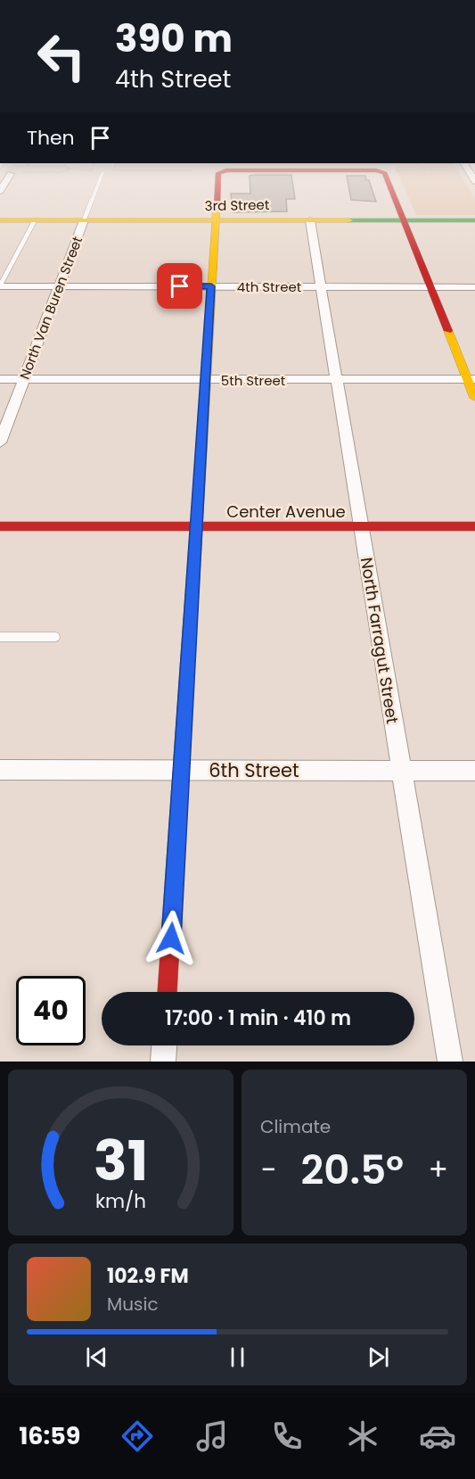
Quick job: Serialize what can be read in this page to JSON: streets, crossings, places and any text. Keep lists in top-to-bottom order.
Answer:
{
  "streets": {
    "main road": ["3rd Street", "Center Avenue"],
    "street": [
      "4th Street",
      "North Van Buren Street",
      "5th Street",
      "North Farragut Street",
      "6th Street"
    ]
  },
  "crossings": [
    ["3rd Street", "North Van Buren Street"],
    ["3rd Street", "North Farragut Street"],
    ["4th Street", "North Van Buren Street"],
    ["4th Street", "North Farragut Street"],
    ["North Van Buren Street", "5th Street"],
    ["5th Street", "North Farragut Street"],
    ["Center Avenue", "North Farragut Street"],
    ["North Farragut Street", "6th Street"]
  ],
  "page": {
    "turn": ["390 m", "4th Street"],
    "then": "Then",
    "limit": "40",
    "trip": "17:00 · 1 min · 410 m",
    "tile": "Climate",
    "heat": ["−", "20.5°", "+"],
    "song": ["102.9 FM", "Music"],
    "tabs": "16:59",
    "gauge": ["31", "km/h"]
  }
}
